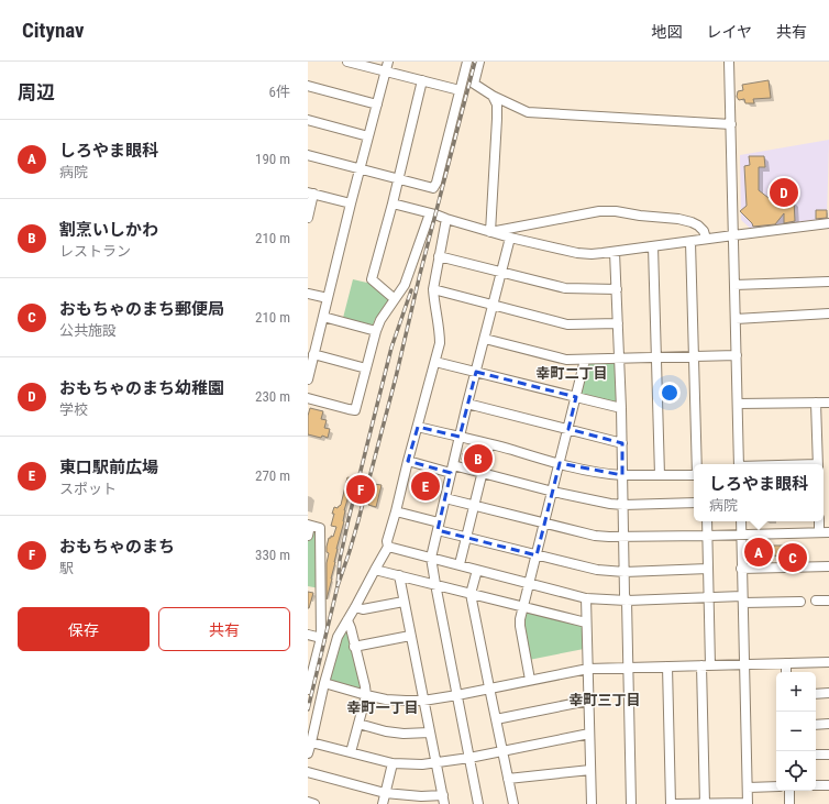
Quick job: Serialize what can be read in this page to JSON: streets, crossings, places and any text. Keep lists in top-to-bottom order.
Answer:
{
  "districts": ["幸町二丁目", "幸町三丁目", "幸町一丁目"],
  "page": {
    "header": "Citynav",
    "nav": ["地図", "レイヤ", "共有"],
    "heading": ["周辺", "6件"],
    "list": [
      {
        "mark": "A",
        "name": "しろやま眼科",
        "note": "病院",
        "value": "190 m"
      },
      {
        "mark": "B",
        "name": "割烹いしかわ",
        "note": "レストラン",
        "value": "210 m"
      },
      {
        "mark": "C",
        "name": "おもちゃのまち郵便局",
        "note": "公共施設",
        "value": "210 m"
      },
      {
        "mark": "D",
        "name": "おもちゃのまち幼稚園",
        "note": "学校",
        "value": "230 m"
      },
      {
        "mark": "E",
        "name": "東口駅前広場",
        "note": "スポット",
        "value": "270 m"
      },
      {
        "mark": "F",
        "name": "おもちゃのまち",
        "note": "駅",
        "value": "330 m"
      }
    ],
    "pins": [
      "D",
      "B",
      "E",
      "F",
      "A",
      "C"
    ],
    "popup": ["しろやま眼科", "病院"],
    "buttons": ["保存", "共有"],
    "map_buttons": ["+", "−"]
  }
}
